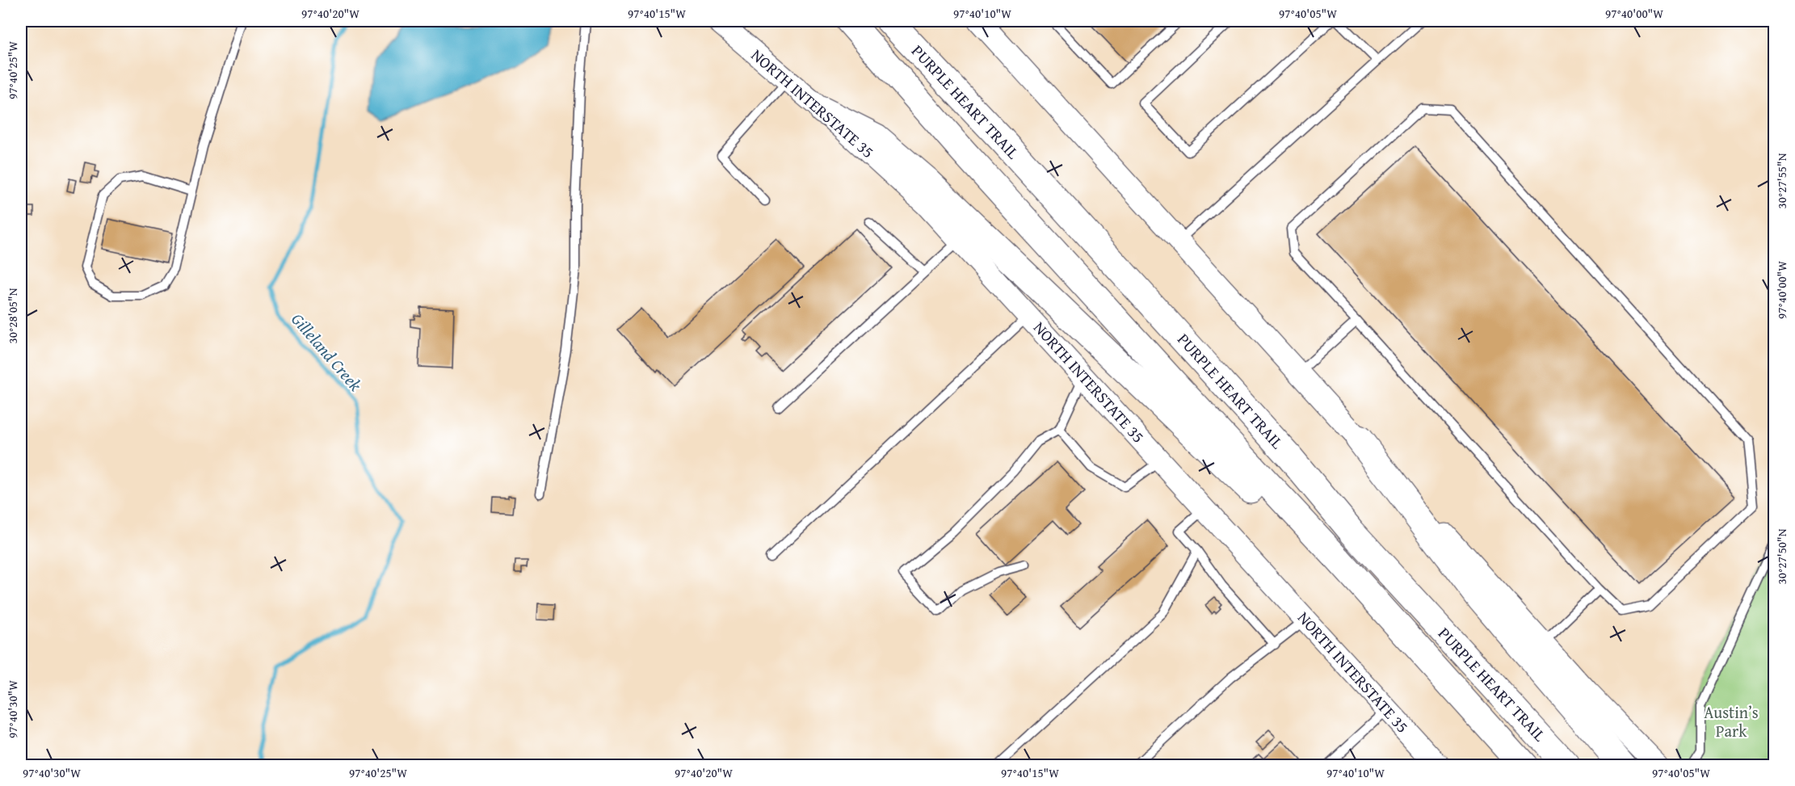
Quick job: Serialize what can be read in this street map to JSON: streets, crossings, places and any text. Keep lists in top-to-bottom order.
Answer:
{
  "streets": {
    "highway": ["PURPLE HEART TRAIL"],
    "main road": ["NORTH INTERSTATE 35"]
  },
  "water": ["Gilleland Creek"],
  "parks": ["Austin’s Park"],
  "coordinates": [
    "97°40'20\"W",
    "97°40'15\"W",
    "97°40'10\"W",
    "97°40'05\"W",
    "97°40'00\"W",
    "97°40'25\"W",
    "30°27'55\"N",
    "30°28'05\"N",
    "30°27'50\"N",
    "97°40'30\"W"
  ]
}
